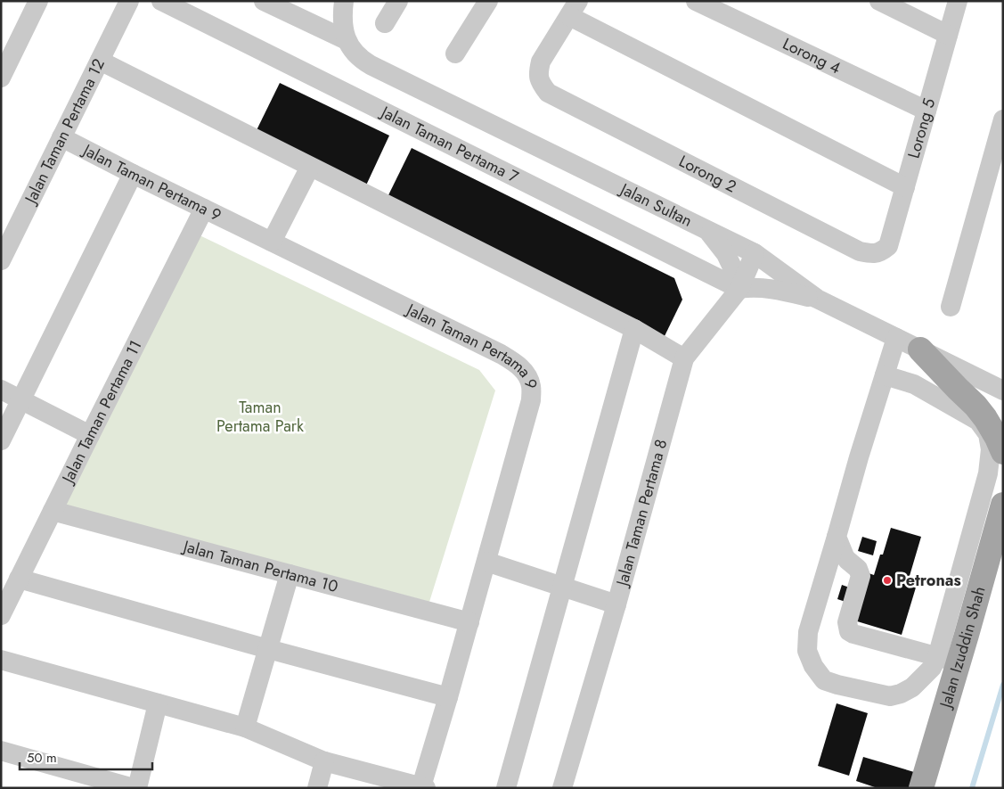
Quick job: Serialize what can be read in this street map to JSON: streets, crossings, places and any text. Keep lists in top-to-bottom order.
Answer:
{
  "streets": {
    "main road": ["Jalan Izuddin Shah"],
    "street": [
      "Lorong 4",
      "Lorong 5",
      "Jalan Taman Pertama 12",
      "Jalan Taman Pertama 7",
      "Lorong 2",
      "Jalan Taman Pertama 9",
      "Jalan Sultan",
      "Jalan Taman Pertama 11",
      "Jalan Taman Pertama 8",
      "Jalan Taman Pertama 10"
    ]
  },
  "crossings": [
    ["Lorong 4", "Lorong 5"],
    ["Lorong 5", "Lorong 2"],
    ["Jalan Taman Pertama 12", "Jalan Taman Pertama 9"],
    ["Jalan Taman Pertama 7", "Jalan Taman Pertama 8"],
    ["Jalan Taman Pertama 9", "Jalan Taman Pertama 11"],
    ["Jalan Taman Pertama 9", "Jalan Taman Pertama 10"],
    ["Jalan Sultan", "Jalan Taman Pertama 8"],
    ["Jalan Taman Pertama 11", "Jalan Taman Pertama 10"]
  ],
  "parks": ["Taman Pertama Park"],
  "places": ["Petronas"],
  "scale_bar": "50 m"
}
